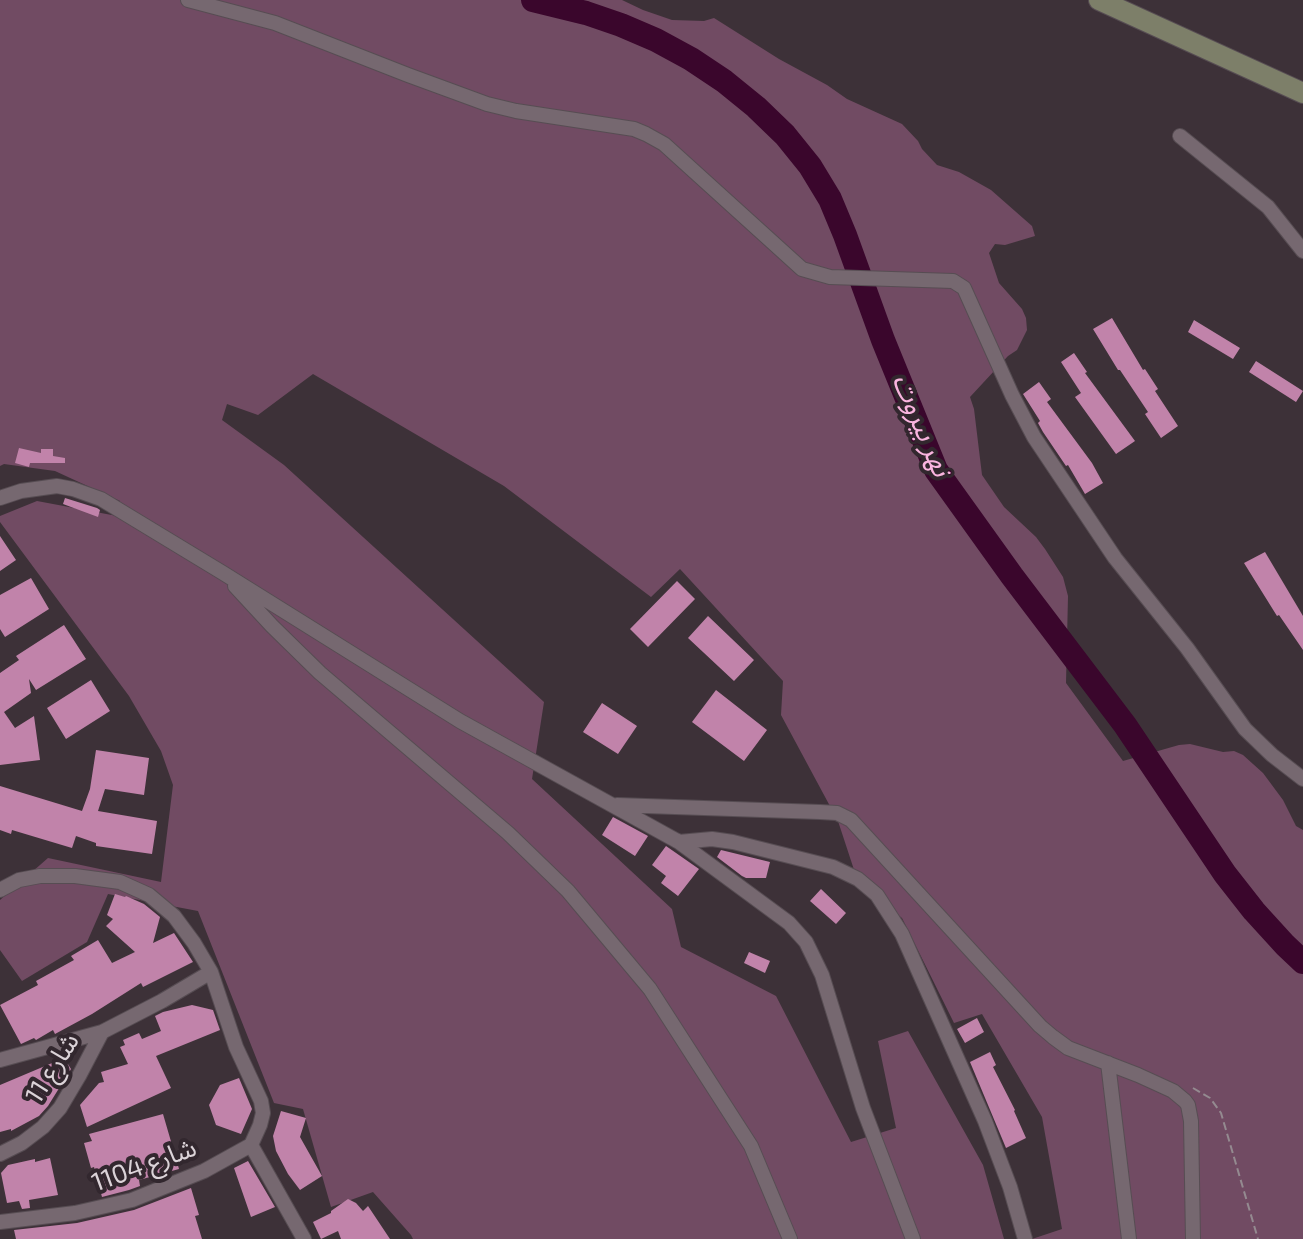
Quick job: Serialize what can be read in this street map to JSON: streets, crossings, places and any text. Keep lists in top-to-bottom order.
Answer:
{
  "streets": {
    "street": ["شارع 11", "شارع 1104"]
  },
  "water": ["نهر بيروت"]
}
